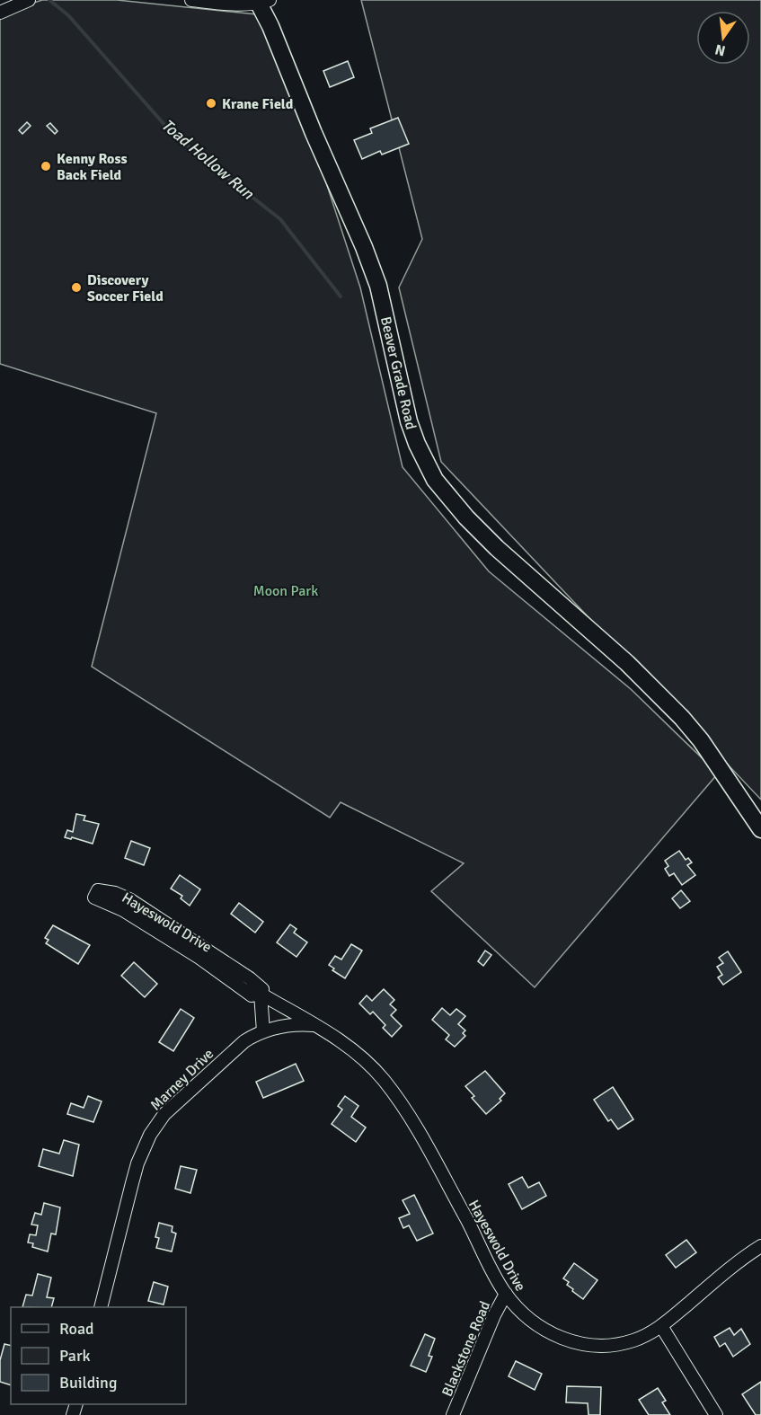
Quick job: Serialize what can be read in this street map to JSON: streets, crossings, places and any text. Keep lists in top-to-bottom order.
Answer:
{
  "streets": {
    "main road": ["Beaver Grade Road"],
    "street": ["Hayeswold Drive", "Marney Drive", "Blackstone Road"]
  },
  "crossings": [
    ["Hayeswold Drive", "Marney Drive"],
    ["Hayeswold Drive", "Blackstone Road"]
  ],
  "water": ["Toad Hollow Run"],
  "parks": ["Moon Park"],
  "places": ["Krane Field", "Kenny Ross Back Field", "Discovery Soccer Field"],
  "legend": ["Road", "Park", "Building"],
  "north": "bottom"
}
